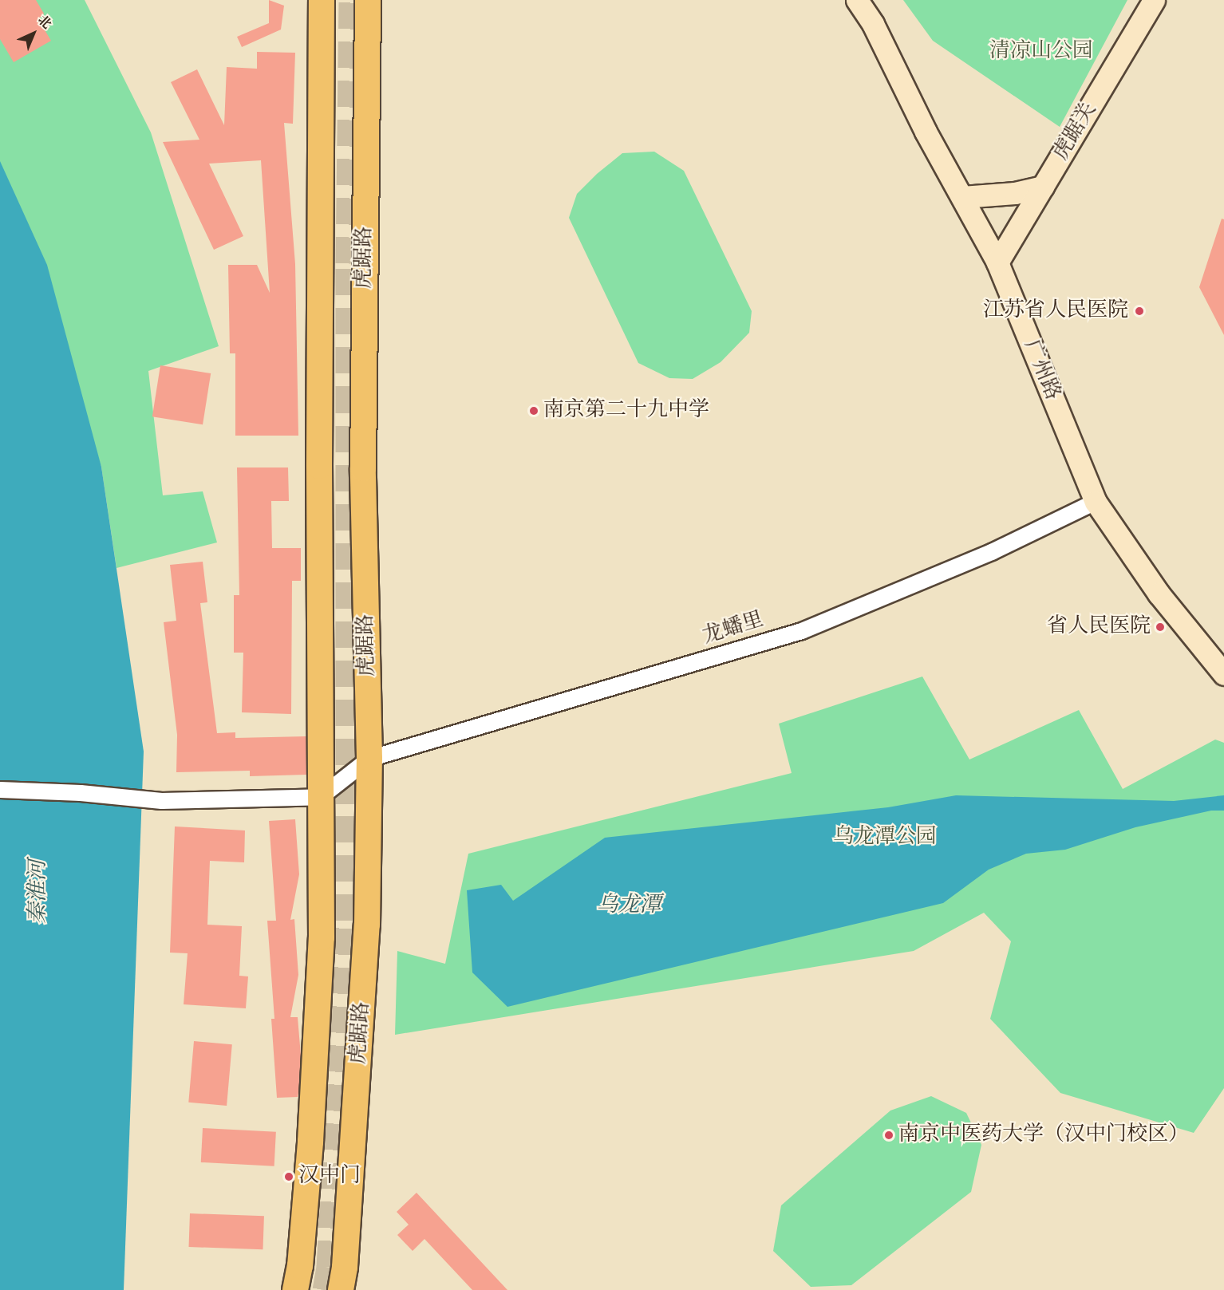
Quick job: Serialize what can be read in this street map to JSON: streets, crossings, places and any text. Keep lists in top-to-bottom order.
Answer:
{
  "streets": {
    "main road": ["虎踞关", "虎踞路", "广州路"],
    "street": ["龙蟠里"]
  },
  "crossings": [
    ["虎踞关", "广州路"],
    ["虎踞路", "龙蟠里"],
    ["广州路", "龙蟠里"]
  ],
  "water": ["秦淮河", "乌龙潭"],
  "parks": ["清凉山公园", "乌龙潭公园"],
  "places": [
    "江苏省人民医院",
    "南京第二十九中学",
    "省人民医院",
    "南京中医药大学（汉中门校区）",
    "汉中门"
  ],
  "north": "top right"
}
